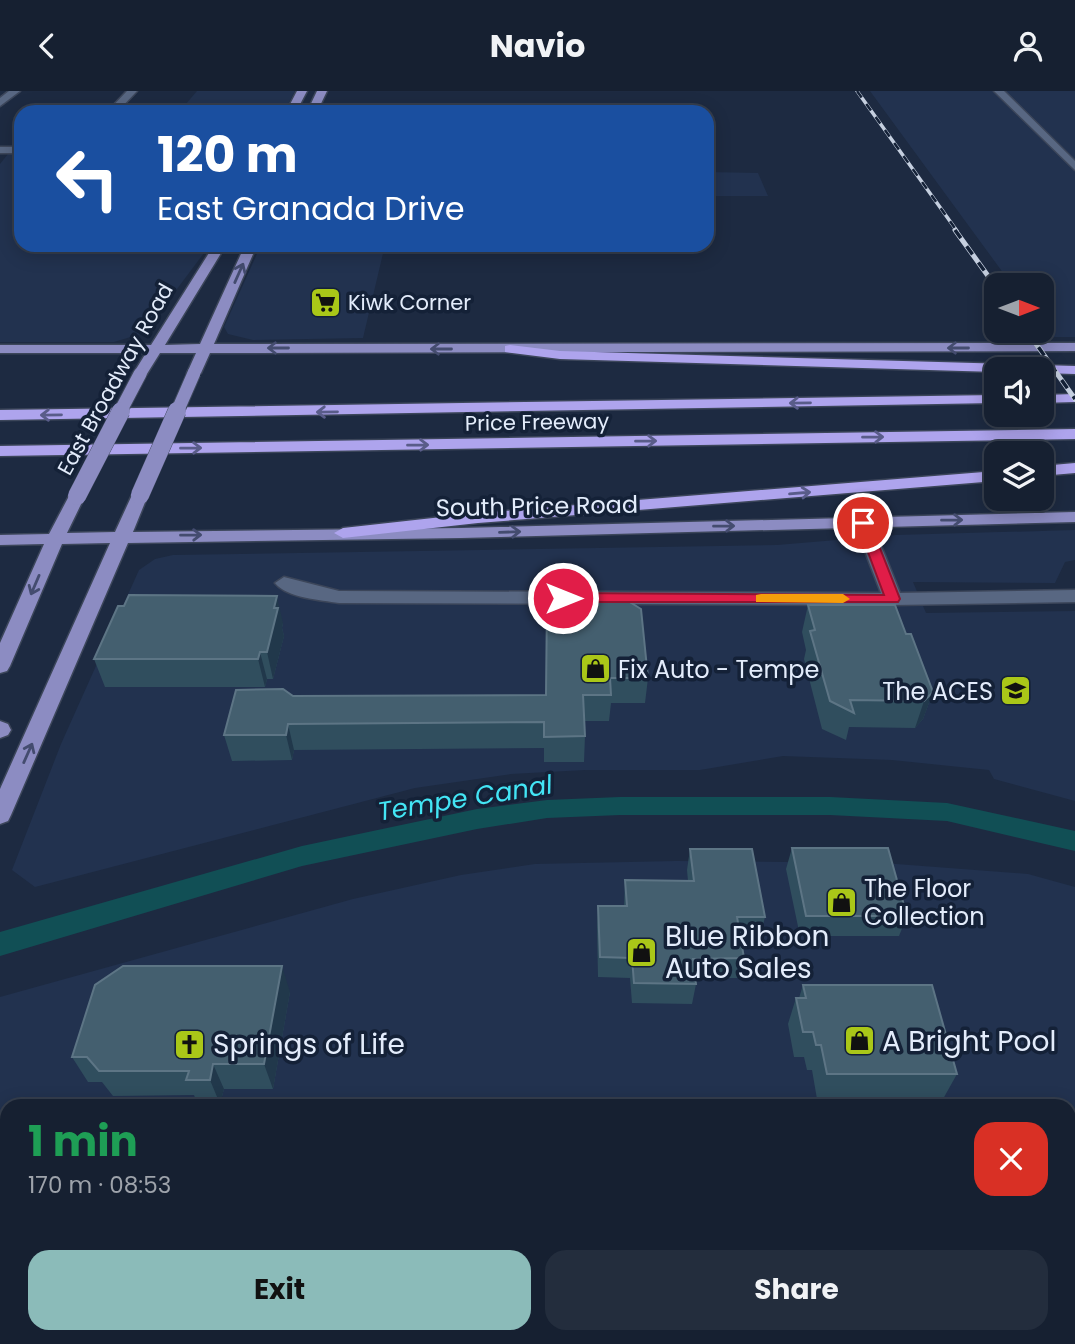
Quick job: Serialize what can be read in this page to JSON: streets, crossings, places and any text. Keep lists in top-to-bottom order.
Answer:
{
  "streets": {
    "highway": ["Price Freeway"],
    "main road": ["East Broadway Road", "South Price Road"]
  },
  "crossings": [
    ["East Broadway Road", "South Price Road"]
  ],
  "water": ["Tempe Canal"],
  "places": {
    "supermarket": ["Kiwk Corner"],
    "shop": [
      "Fix Auto - Tempe",
      "The Floor Collection",
      "Blue Ribbon Auto Sales",
      "A Bright Pool"
    ],
    "school or university": ["The ACES"],
    "church": ["Springs of Life"]
  },
  "north": "right",
  "page": {
    "header": "Navio",
    "turn": ["120 m", "East Granada Drive"],
    "heading": ["1 min", "170 m · 08:53"],
    "buttons": ["Exit", "Share"]
  }
}
